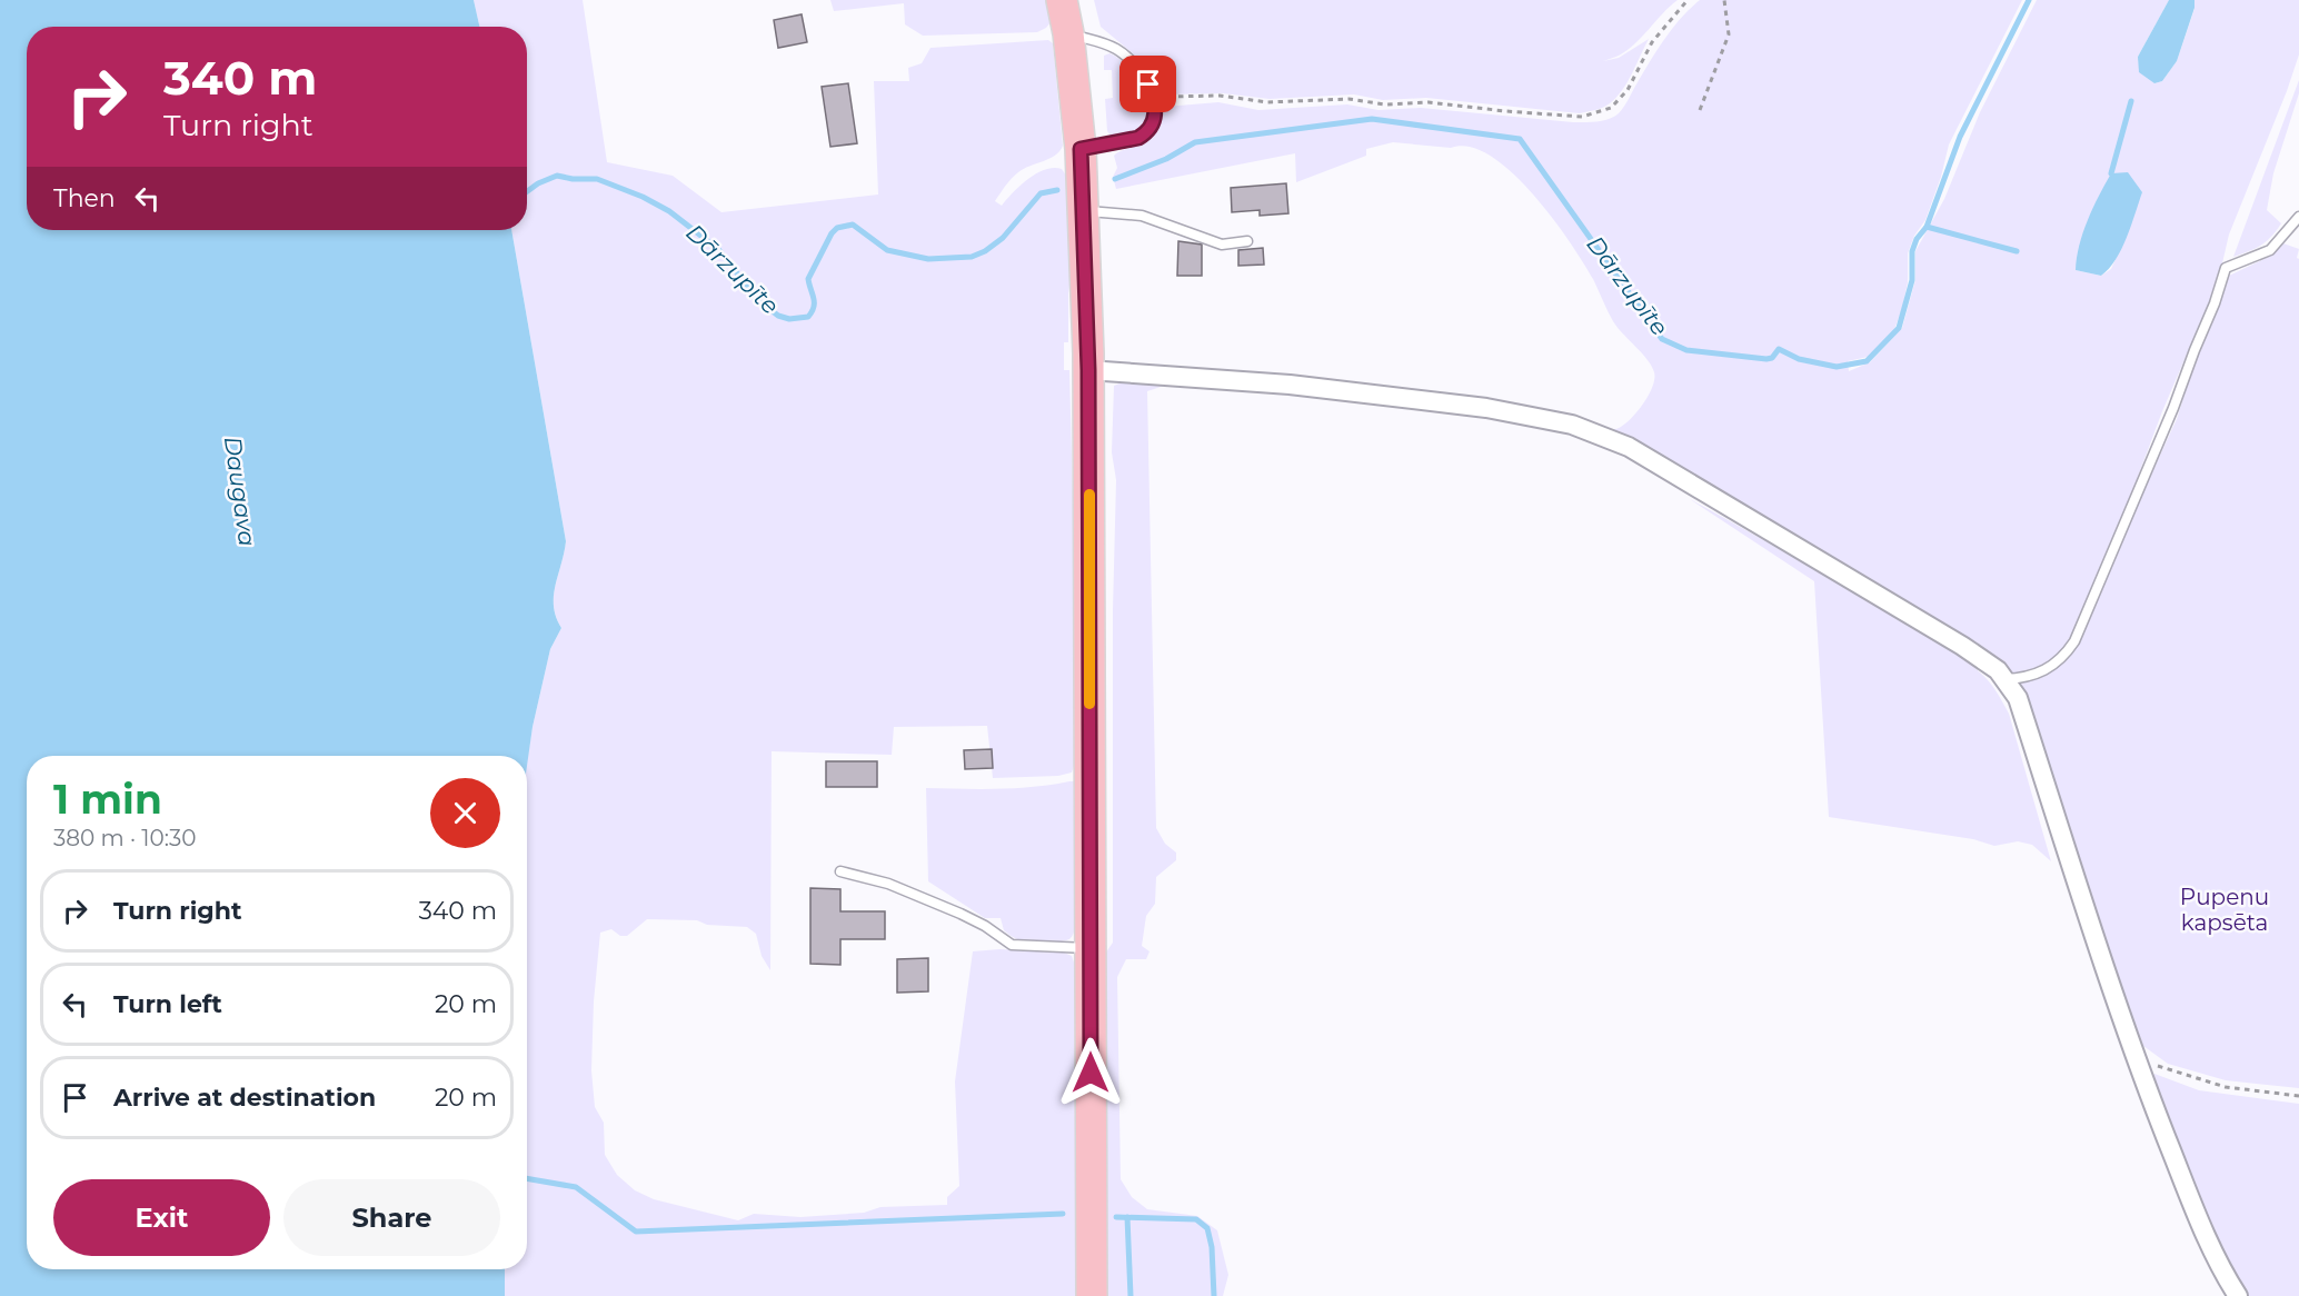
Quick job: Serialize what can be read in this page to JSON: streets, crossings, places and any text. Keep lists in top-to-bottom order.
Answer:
{
  "water": ["Dārzupīte", "Daugava"],
  "parks": ["Pupenu kapsēta"],
  "page": {
    "turn": ["340 m", "Turn right"],
    "then": "Then",
    "heading": ["1 min", "380 m · 10:30"],
    "list": [
      {
        "name": "Turn right",
        "value": "340 m"
      },
      {
        "name": "Turn left",
        "value": "20 m"
      },
      {
        "name": "Arrive at destination",
        "value": "20 m"
      }
    ],
    "buttons": ["Exit", "Share"]
  }
}
